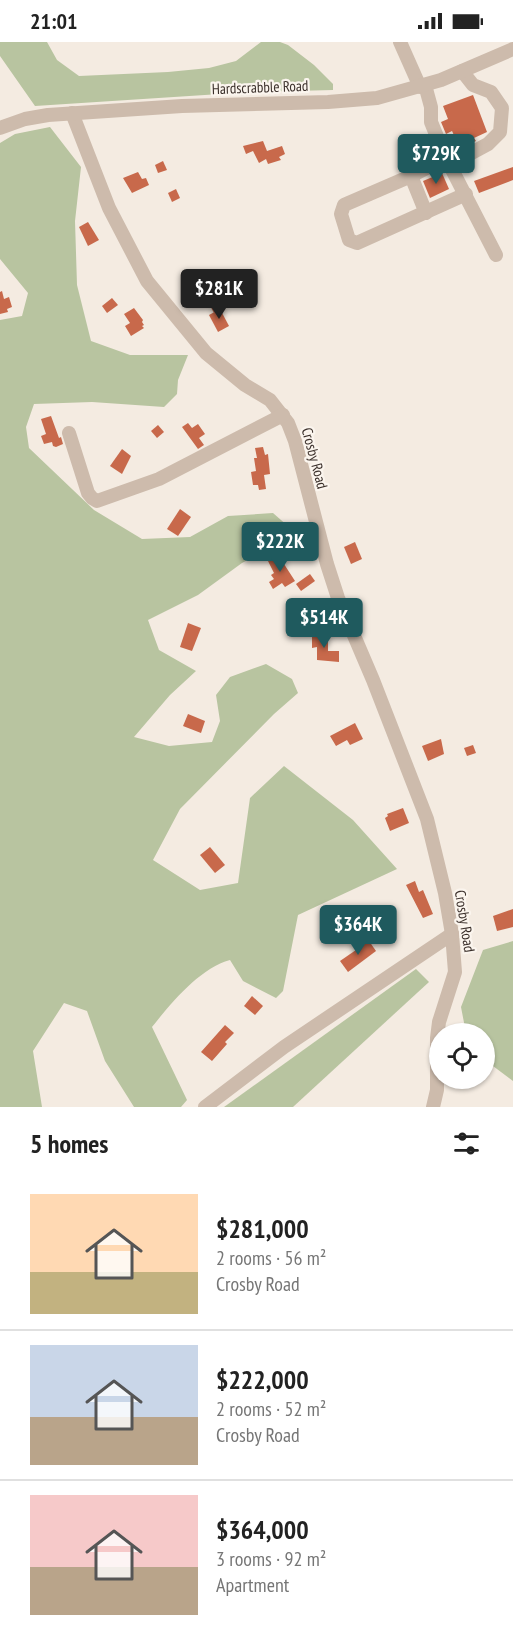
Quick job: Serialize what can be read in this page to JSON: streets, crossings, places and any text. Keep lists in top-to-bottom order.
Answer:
{
  "streets": {
    "street": ["Hardscrabble Road", "Crosby Road"]
  },
  "crossings": [
    ["Hardscrabble Road", "Crosby Road"]
  ],
  "page": {
    "status": "21:01",
    "price": [
      "$729K",
      "$281K",
      "$222K",
      "$514K",
      "$364K"
    ],
    "heading": "5 homes",
    "list": [
      {
        "name": "$281,000",
        "note": "2 rooms · 56 m² · Crosby Road"
      },
      {
        "name": "$222,000",
        "note": "2 rooms · 52 m² · Crosby Road"
      },
      {
        "name": "$364,000",
        "note": "3 rooms · 92 m² · Apartment"
      }
    ]
  }
}
